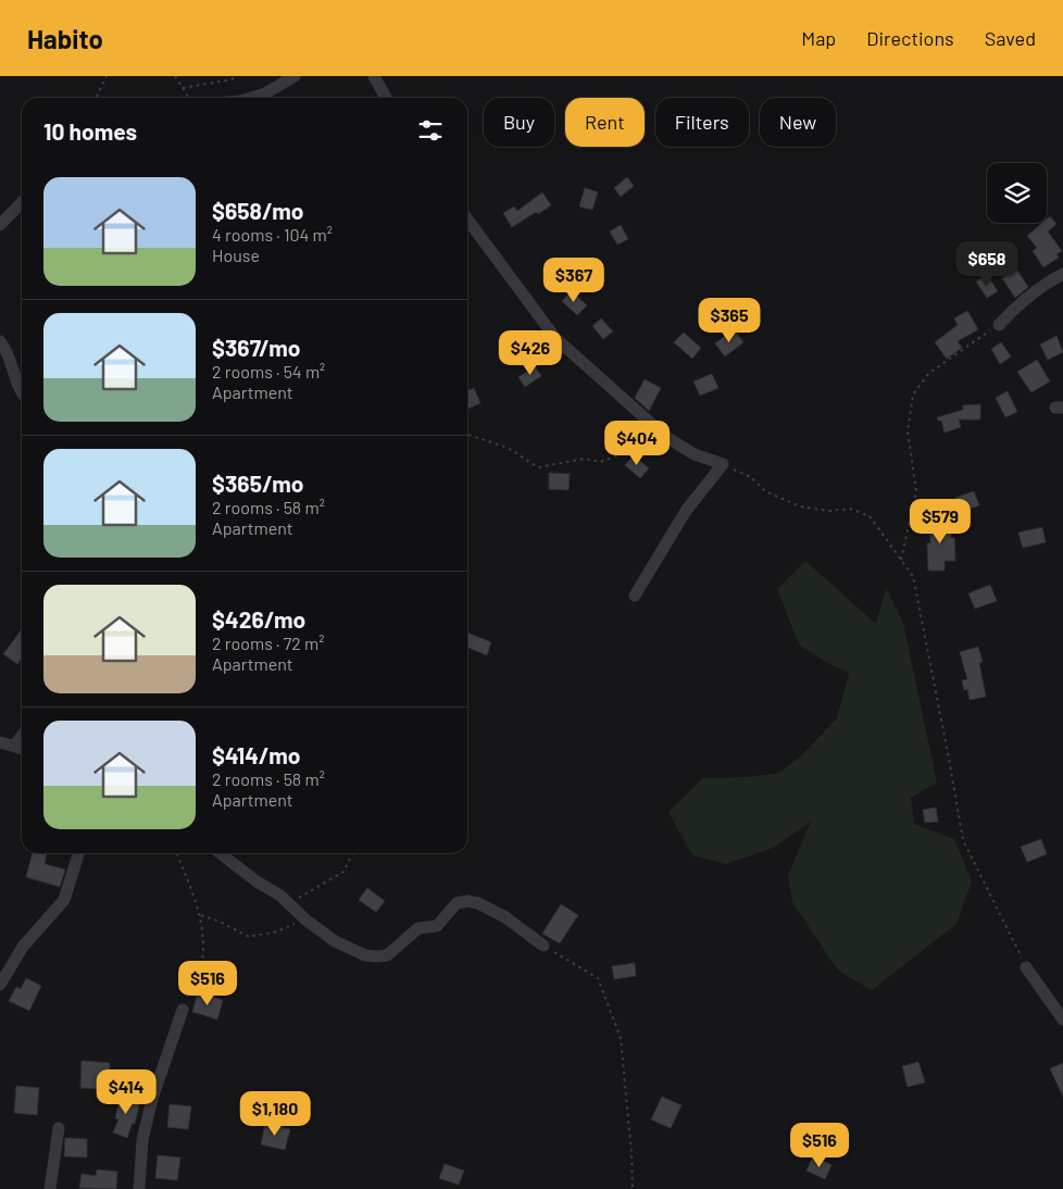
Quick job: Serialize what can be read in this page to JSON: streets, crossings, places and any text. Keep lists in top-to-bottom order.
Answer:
{
  "page": {
    "header": "Habito",
    "nav": ["Map", "Directions", "Saved"],
    "chip": [
      "Buy",
      "Rent",
      "Filters",
      "New"
    ],
    "heading": "10 homes",
    "list": [
      {
        "name": "$658/mo",
        "note": "4 rooms · 104 m² · House"
      },
      {
        "name": "$367/mo",
        "note": "2 rooms · 54 m² · Apartment"
      },
      {
        "name": "$365/mo",
        "note": "2 rooms · 58 m² · Apartment"
      },
      {
        "name": "$426/mo",
        "note": "2 rooms · 72 m² · Apartment"
      },
      {
        "name": "$414/mo",
        "note": "2 rooms · 58 m² · Apartment"
      }
    ],
    "price": [
      "$658",
      "$367",
      "$365",
      "$426",
      "$404",
      "$579",
      "$516",
      "$414",
      "$1,180",
      "$516"
    ]
  }
}
